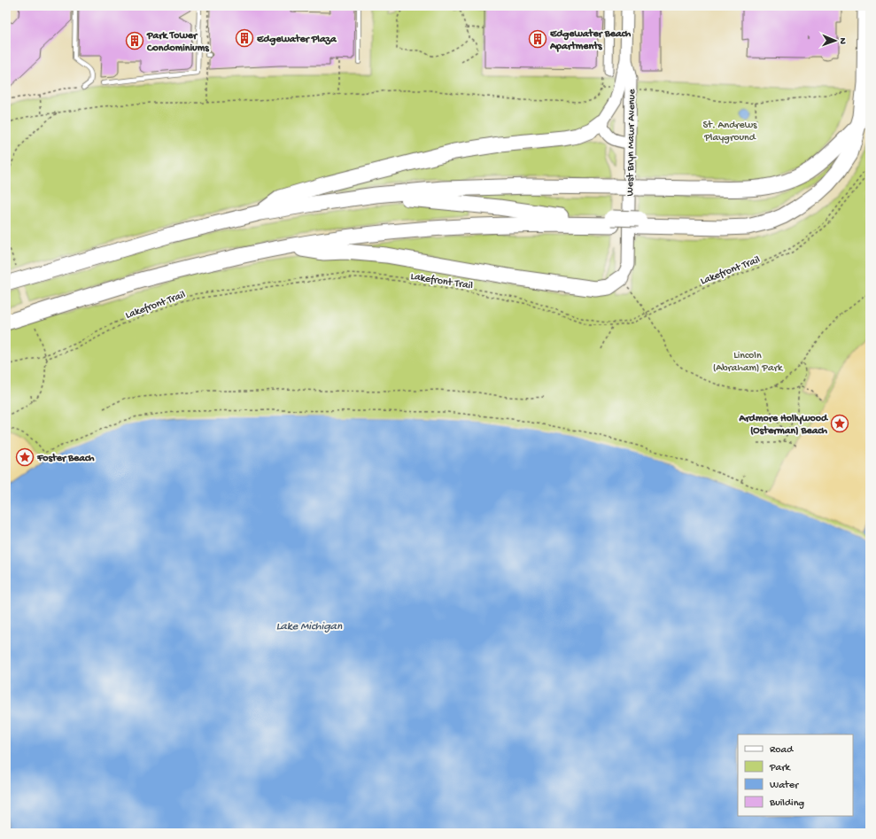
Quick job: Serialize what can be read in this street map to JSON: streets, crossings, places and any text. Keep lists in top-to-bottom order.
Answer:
{
  "streets": {
    "main road": ["West Bryn Mawr Avenue"],
    "path": ["Lakefront Trail"]
  },
  "water": ["Lake Michigan"],
  "parks": ["St. Andrews Playground", "Lincoln (Abraham) Park"],
  "places": {
    "building": ["Edgewater Plaza", "Edgewater Beach Apartments", "Park Tower Condominiums"],
    "place": ["Ardmore Hollywood (Osterman) Beach", "Foster Beach"]
  },
  "legend": [
    "Road",
    "Park",
    "Water",
    "Building"
  ],
  "north": "right"
}
